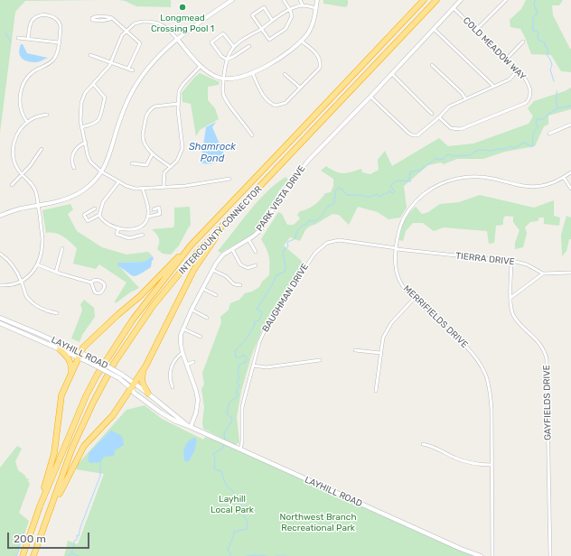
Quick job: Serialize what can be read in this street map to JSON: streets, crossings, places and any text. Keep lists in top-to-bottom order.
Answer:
{
  "streets": {
    "highway": ["INTERCOUNTY CONNECTOR"],
    "main road": ["LAYHILL ROAD"],
    "street": [
      "COLD MEADOW WAY",
      "PARK VISTA DRIVE",
      "TIERRA DRIVE",
      "BAUGHMAN DRIVE",
      "MERRIFIELDS DRIVE",
      "GAYFIELDS DRIVE"
    ]
  },
  "crossings": [
    ["COLD MEADOW WAY", "PARK VISTA DRIVE"],
    ["PARK VISTA DRIVE", "LAYHILL ROAD"],
    ["TIERRA DRIVE", "BAUGHMAN DRIVE"],
    ["TIERRA DRIVE", "MERRIFIELDS DRIVE"],
    ["TIERRA DRIVE", "GAYFIELDS DRIVE"],
    ["BAUGHMAN DRIVE", "MERRIFIELDS DRIVE"],
    ["BAUGHMAN DRIVE", "LAYHILL ROAD"]
  ],
  "water": ["Shamrock Pond"],
  "parks": ["Layhill Local Park", "Northwest Branch Recreational Park"],
  "places": ["Longmead Crossing Pool 1"],
  "scale_bar": "200 m"
}
